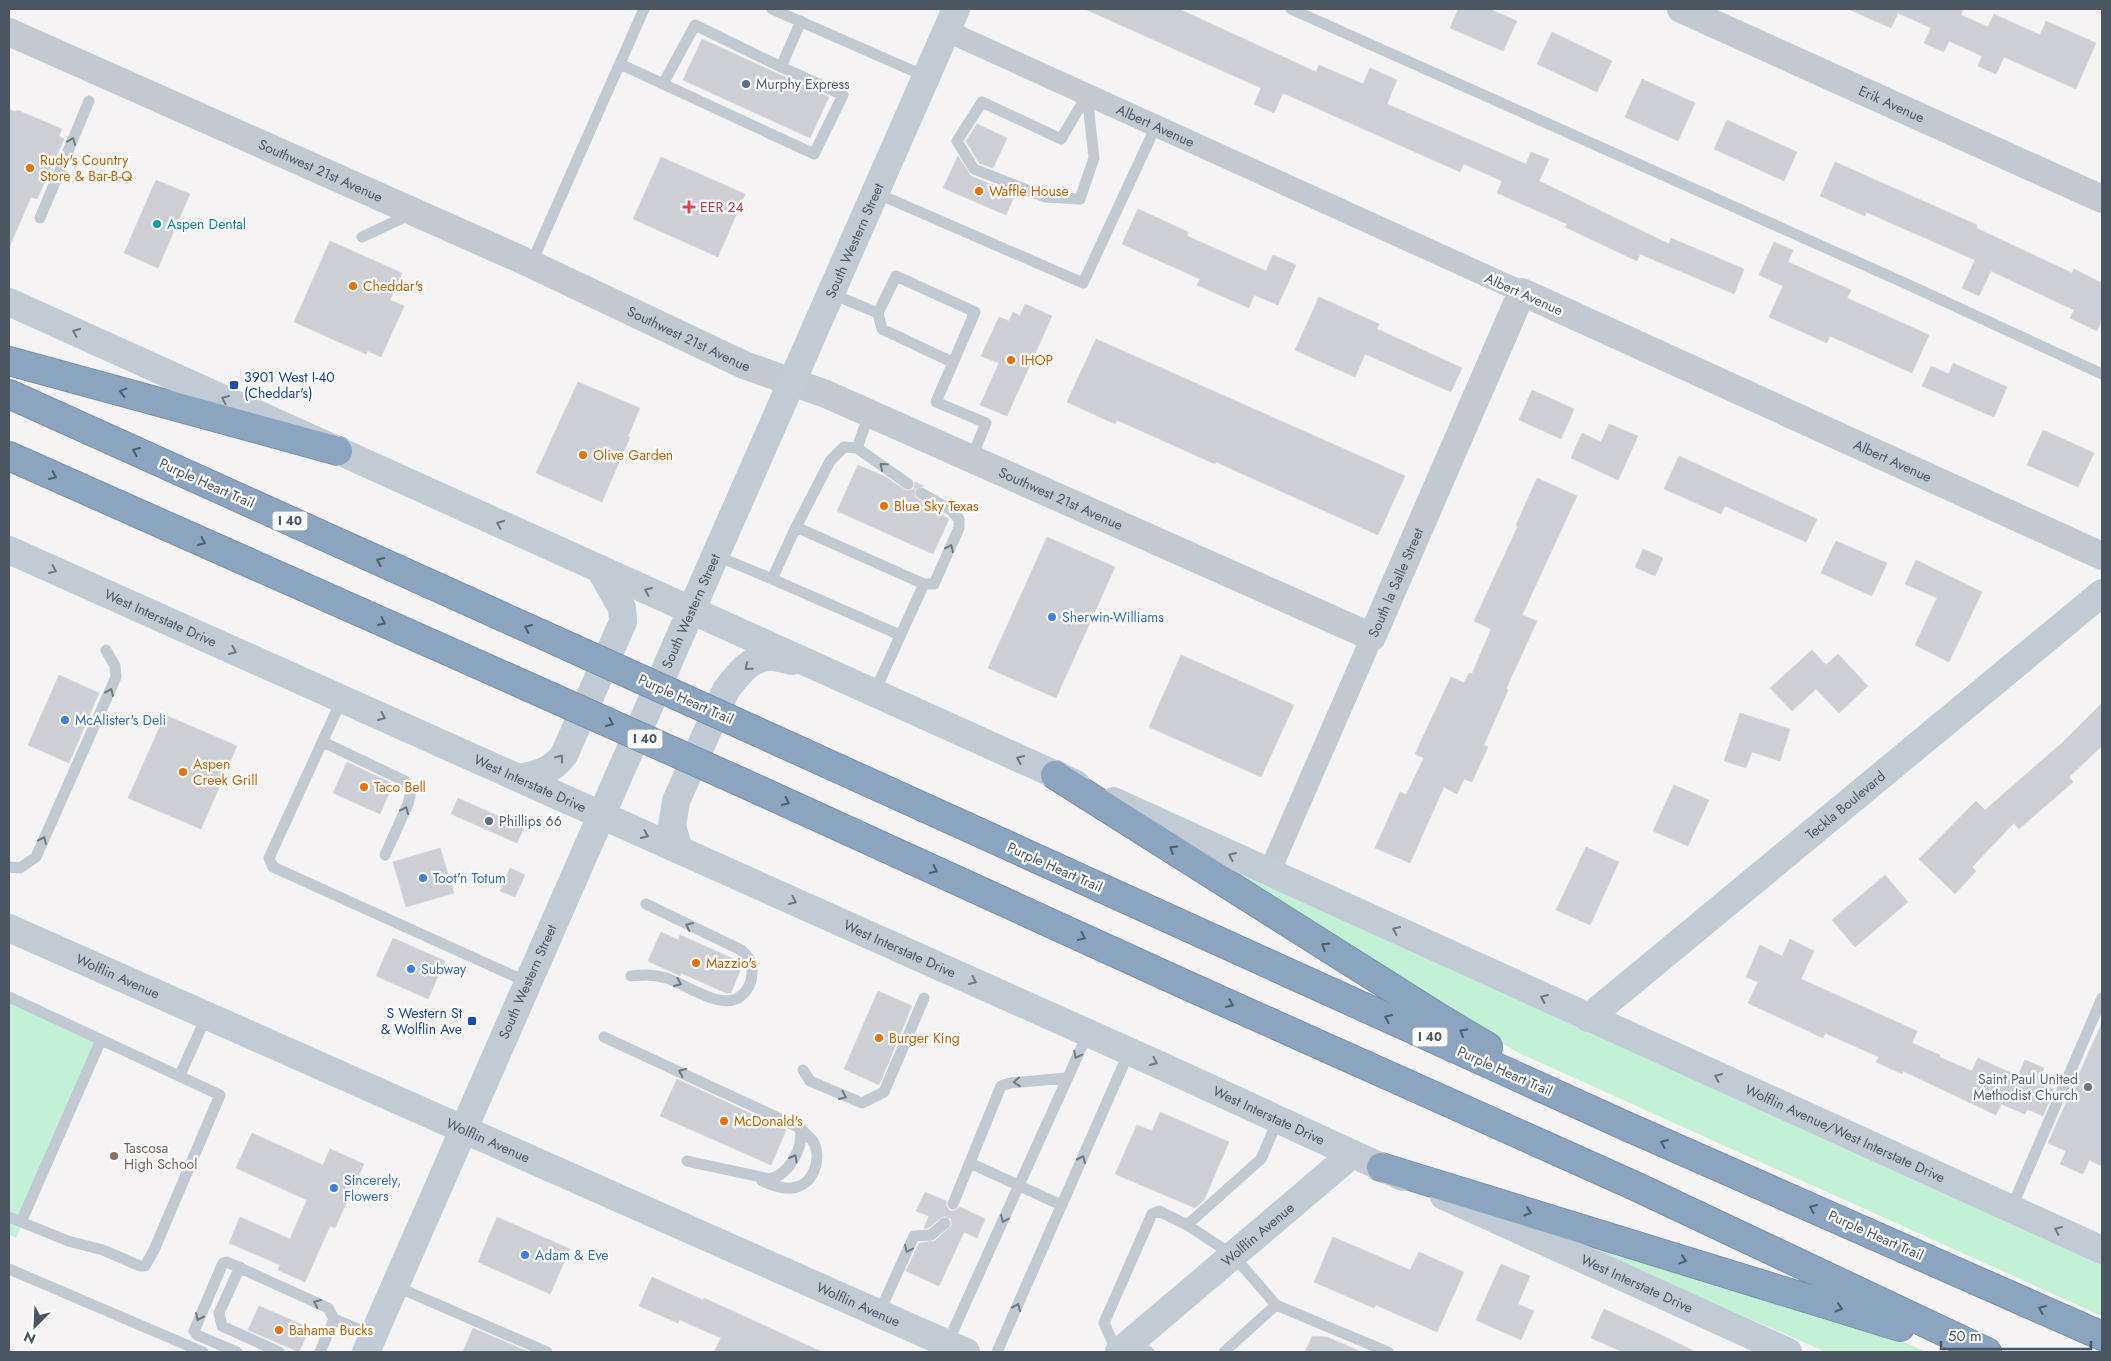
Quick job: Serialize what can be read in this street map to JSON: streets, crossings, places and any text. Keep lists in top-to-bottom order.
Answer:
{
  "streets": {
    "highway": ["Purple Heart Trail", "I 40"],
    "main road": [
      "South Western Street",
      "West Interstate Drive",
      "Teckla Boulevard",
      "Wolflin Avenue",
      "Wolflin Avenue/West Interstate Drive"
    ],
    "street": [
      "Erik Avenue",
      "Albert Avenue",
      "Southwest 21st Avenue",
      "South la Salle Street"
    ]
  },
  "crossings": [
    ["Albert Avenue", "South Western Street"],
    ["Albert Avenue", "South la Salle Street"],
    ["Southwest 21st Avenue", "South Western Street"],
    ["Southwest 21st Avenue", "South la Salle Street"],
    ["South Western Street", "West Interstate Drive"],
    ["South Western Street", "Wolflin Avenue"],
    ["West Interstate Drive", "Wolflin Avenue"],
    ["Teckla Boulevard", "Wolflin Avenue/West Interstate Drive"]
  ],
  "one_way": ["Wolflin Avenue/West Interstate Drive"],
  "places": {
    "other": [
      "Murphy Express",
      "Rudy's Country Store & Bar-B-Q",
      "Waffle House",
      "Aspen Dental",
      "Cheddar's",
      "IHOP",
      "Olive Garden",
      "Blue Sky Texas",
      "Sherwin-Williams",
      "McAlister's Deli",
      "Aspen Creek Grill",
      "Taco Bell",
      "Phillips 66",
      "Toot'n Totum",
      "Mazzio's",
      "Subway",
      "Burger King",
      "Saint Paul United Methodist Church",
      "McDonald's",
      "Tascosa High School",
      "Sincerely, Flowers",
      "Adam & Eve",
      "Bahama Bucks"
    ],
    "health": ["EER 24"],
    "transit": ["3901 West I-40 (Cheddar's)", "S Western St & Wolflin Ave"]
  },
  "scale_bar": "50 m",
  "north": "bottom left"
}
